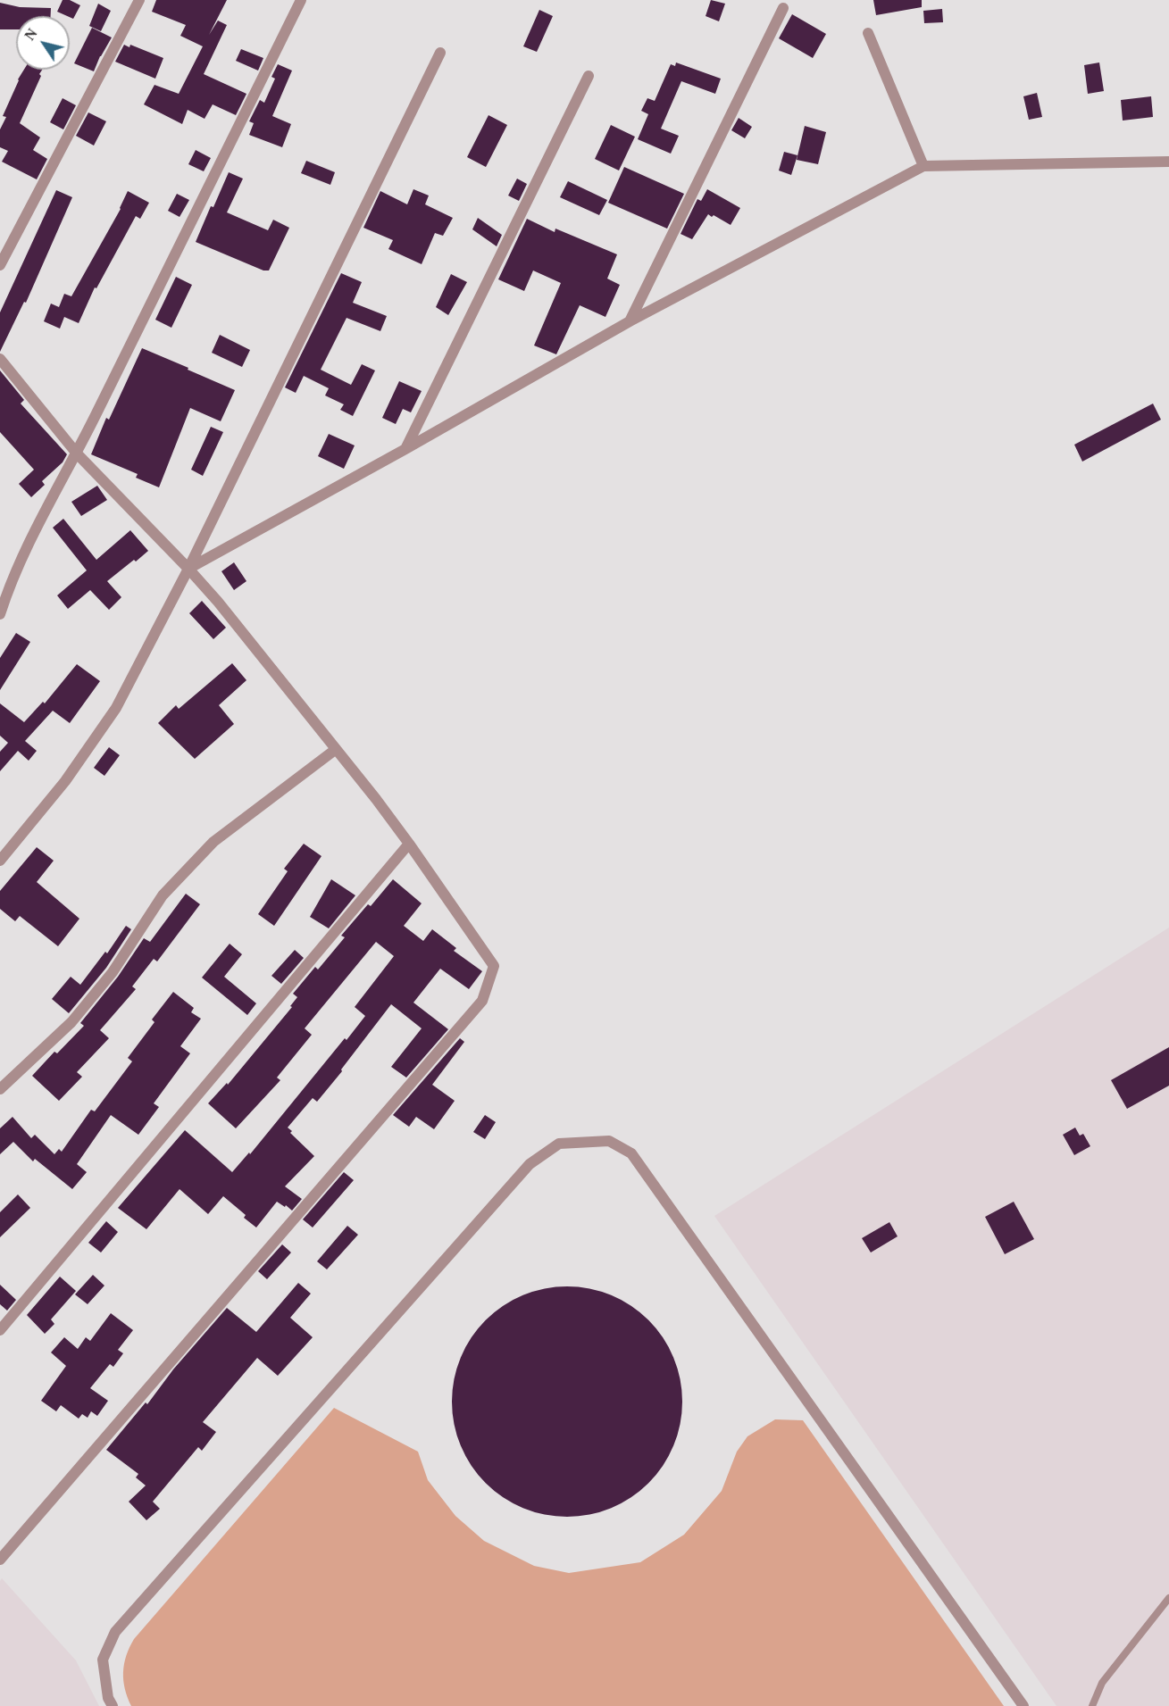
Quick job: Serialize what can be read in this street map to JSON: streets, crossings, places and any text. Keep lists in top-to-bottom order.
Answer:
{
  "north": "top left"
}
